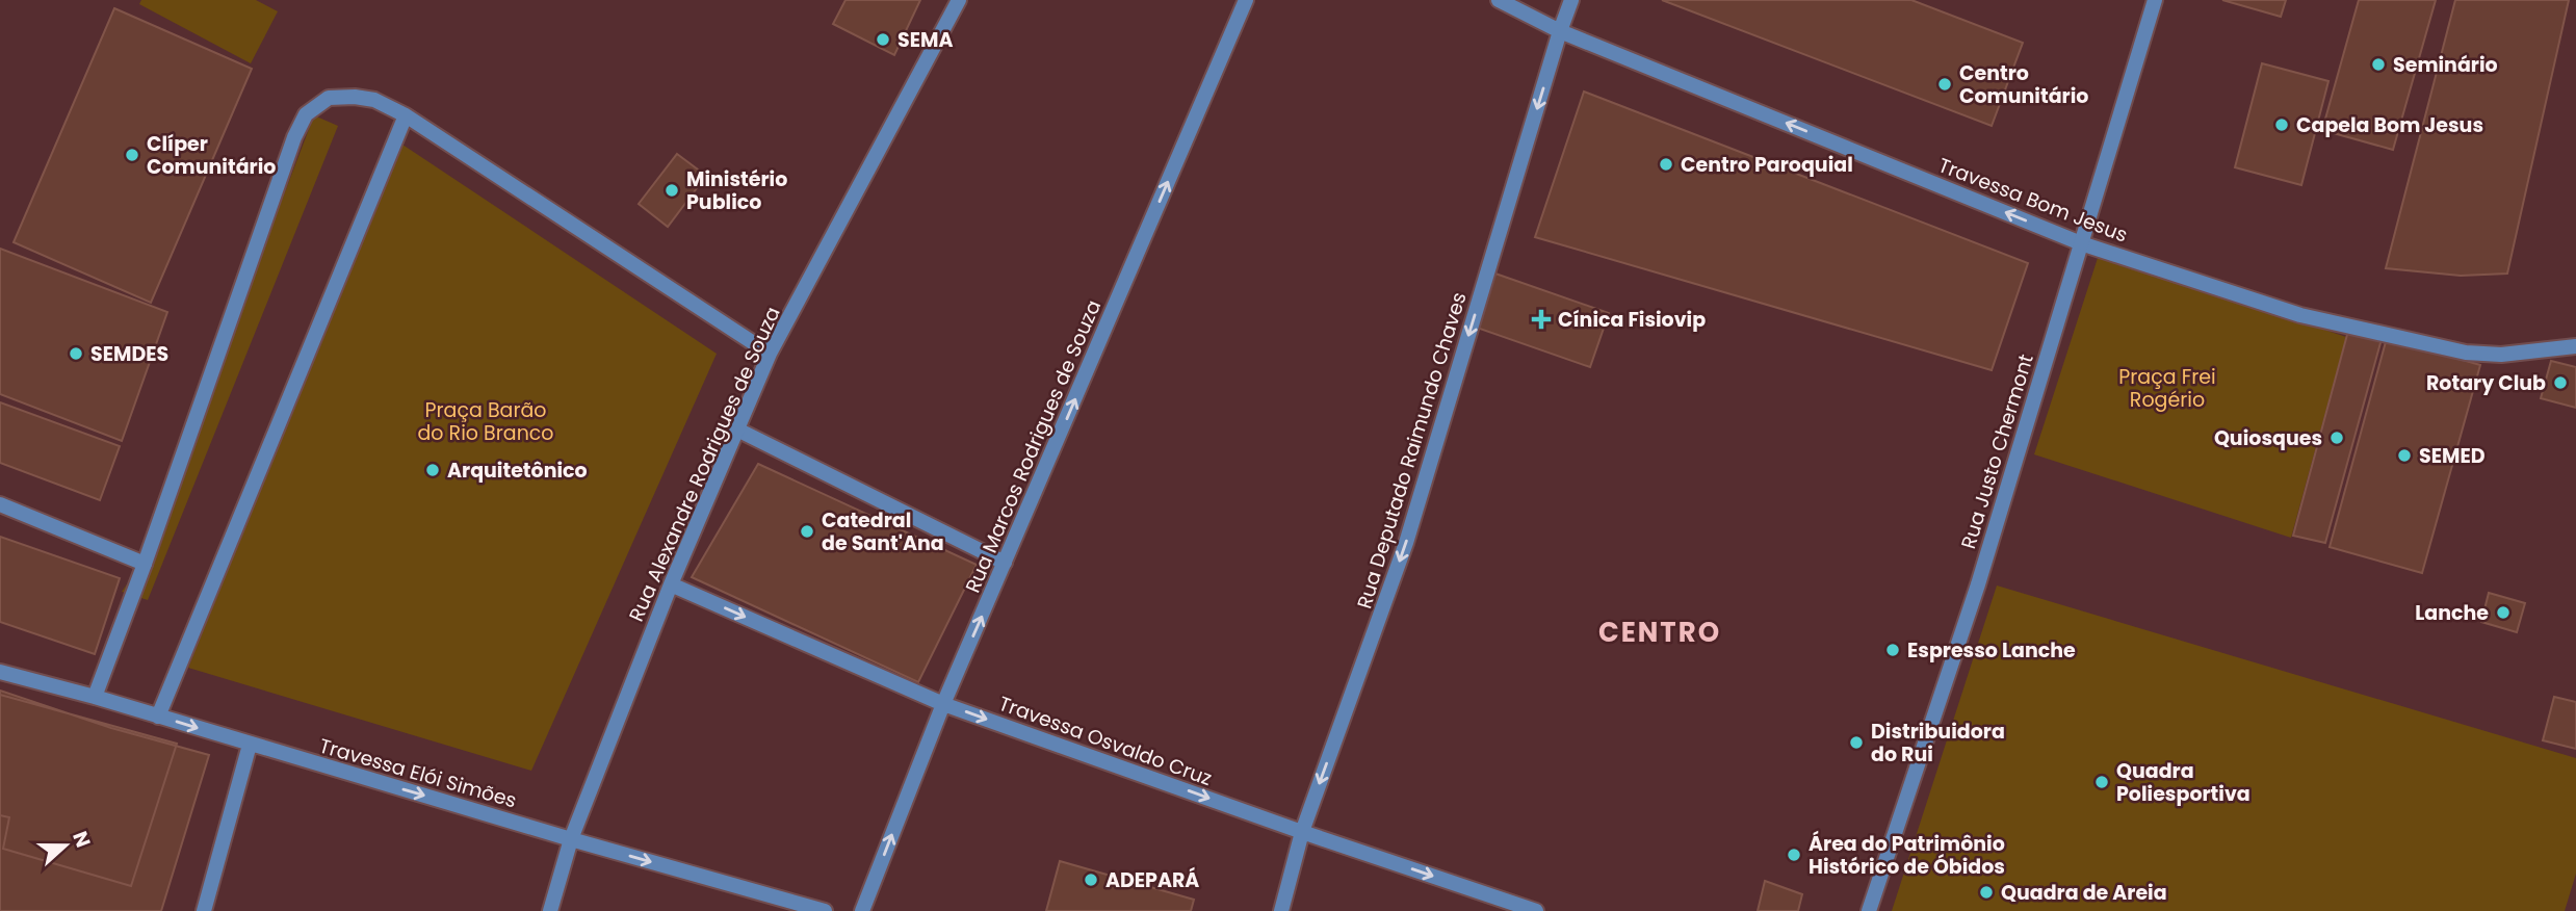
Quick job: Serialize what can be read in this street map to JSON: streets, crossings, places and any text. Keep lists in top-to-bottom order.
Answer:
{
  "streets": {
    "street": [
      "Travessa Bom Jesus",
      "Rua Marcos Rodrigues de Souza",
      "Rua Deputado Raimundo Chaves",
      "Rua Justo Chermont",
      "Rua Alexandre Rodrigues de Souza",
      "Travessa Osvaldo Cruz",
      "Travessa Elói Simões"
    ]
  },
  "crossings": [
    ["Travessa Bom Jesus", "Rua Deputado Raimundo Chaves"],
    ["Travessa Bom Jesus", "Rua Justo Chermont"],
    ["Rua Marcos Rodrigues de Souza", "Travessa Osvaldo Cruz"],
    ["Rua Deputado Raimundo Chaves", "Travessa Osvaldo Cruz"],
    ["Rua Alexandre Rodrigues de Souza", "Travessa Osvaldo Cruz"],
    ["Rua Alexandre Rodrigues de Souza", "Travessa Elói Simões"]
  ],
  "one_way": [
    "Travessa Bom Jesus",
    "Rua Marcos Rodrigues de Souza",
    "Rua Deputado Raimundo Chaves",
    "Travessa Osvaldo Cruz",
    "Travessa Elói Simões"
  ],
  "districts": ["CENTRO"],
  "parks": ["Praça Frei Rogério", "Praça Barão do Rio Branco"],
  "places": {
    "other": [
      "SEMA",
      "Seminário",
      "Centro Comunitário",
      "Capela Bom Jesus",
      "Clíper Comunitário",
      "Centro Paroquial",
      "Ministério Publico",
      "SEMDES",
      "Rotary Club",
      "Quiosques",
      "SEMED",
      "Arquitetônico",
      "Catedral de Sant'Ana",
      "Lanche",
      "Espresso Lanche",
      "Distribuidora do Rui",
      "Quadra Poliesportiva",
      "Área do Patrimônio Histórico de Óbidos",
      "ADEPARÁ",
      "Quadra de Areia"
    ],
    "health": ["Cínica Fisiovip"]
  },
  "north": "right"
}
